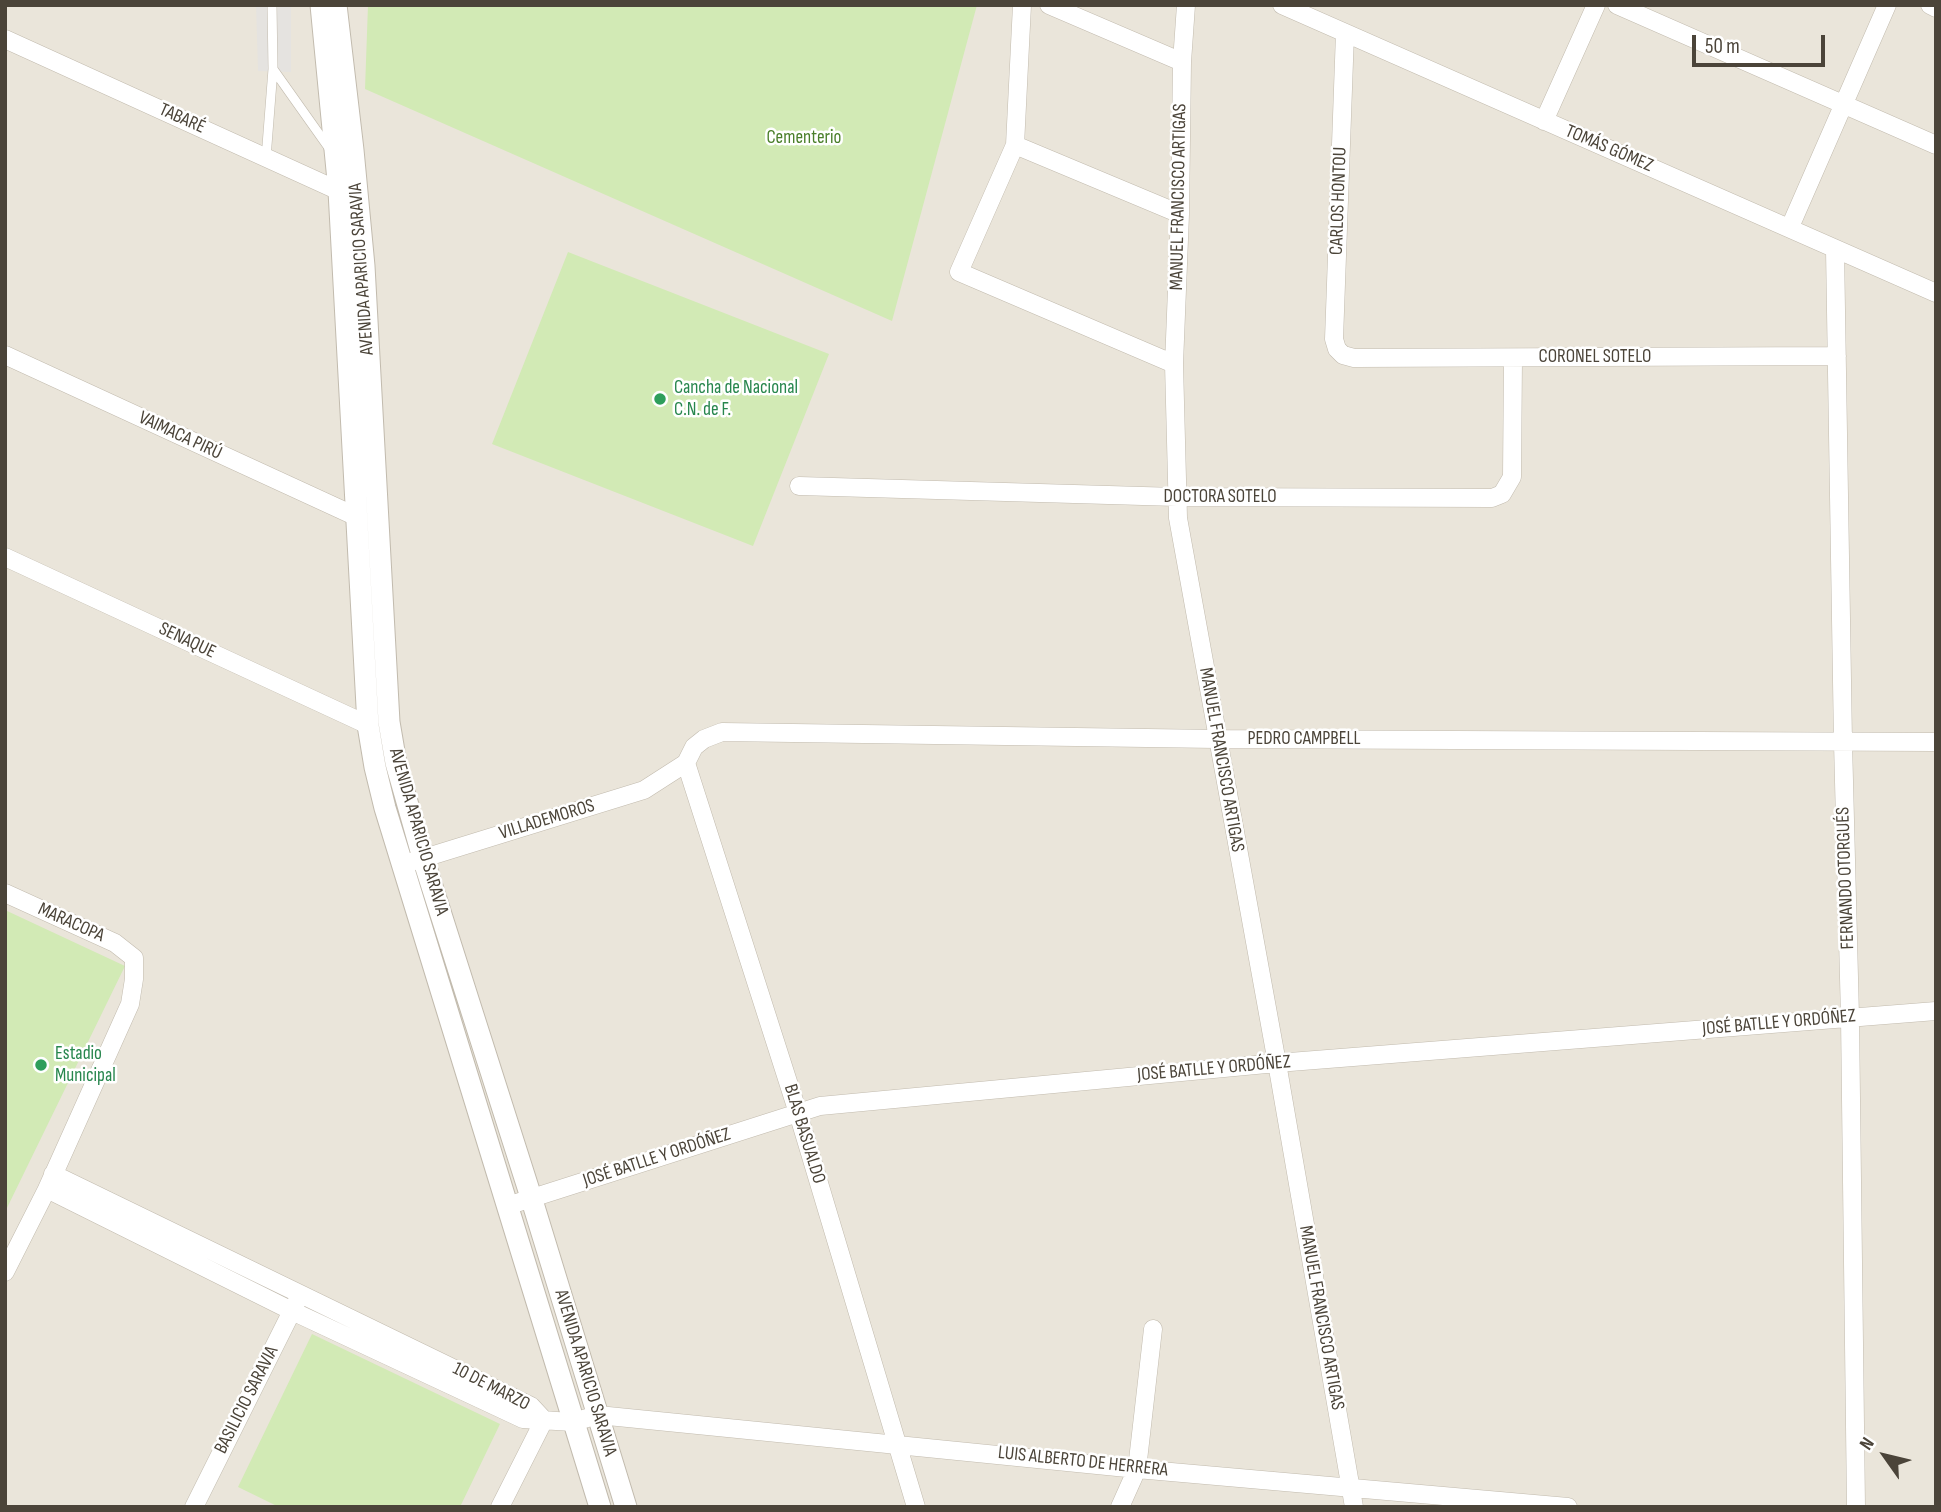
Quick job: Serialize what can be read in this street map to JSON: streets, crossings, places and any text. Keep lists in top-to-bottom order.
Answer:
{
  "streets": {
    "street": [
      "TABARÉ",
      "TOMÁS GÓMEZ",
      "MANUEL FRANCISCO ARTIGAS",
      "CARLOS HONTOU",
      "AVENIDA APARICIO SARAVIA",
      "CORONEL SOTELO",
      "VAIMACA PIRÚ",
      "DOCTORA SOTELO",
      "SENAQUE",
      "PEDRO CAMPBELL",
      "VILLADEMOROS",
      "FERNANDO OTORGUÉS",
      "MARACOPA",
      "JOSÉ BATLLE Y ORDÓÑEZ",
      "BLAS BASUALDO",
      "10 DE MARZO",
      "BASILICIO SARAVIA",
      "LUIS ALBERTO DE HERRERA"
    ]
  },
  "crossings": [
    ["TABARÉ", "AVENIDA APARICIO SARAVIA"],
    ["TOMÁS GÓMEZ", "CARLOS HONTOU"],
    ["TOMÁS GÓMEZ", "FERNANDO OTORGUÉS"],
    ["MANUEL FRANCISCO ARTIGAS", "DOCTORA SOTELO"],
    ["MANUEL FRANCISCO ARTIGAS", "PEDRO CAMPBELL"],
    ["MANUEL FRANCISCO ARTIGAS", "JOSÉ BATLLE Y ORDÓÑEZ"],
    ["MANUEL FRANCISCO ARTIGAS", "LUIS ALBERTO DE HERRERA"],
    ["CARLOS HONTOU", "CORONEL SOTELO"],
    ["AVENIDA APARICIO SARAVIA", "VAIMACA PIRÚ"],
    ["AVENIDA APARICIO SARAVIA", "SENAQUE"],
    ["AVENIDA APARICIO SARAVIA", "VILLADEMOROS"],
    ["AVENIDA APARICIO SARAVIA", "JOSÉ BATLLE Y ORDÓÑEZ"],
    ["AVENIDA APARICIO SARAVIA", "LUIS ALBERTO DE HERRERA"],
    ["CORONEL SOTELO", "DOCTORA SOTELO"],
    ["CORONEL SOTELO", "FERNANDO OTORGUÉS"],
    ["PEDRO CAMPBELL", "VILLADEMOROS"],
    ["PEDRO CAMPBELL", "FERNANDO OTORGUÉS"],
    ["PEDRO CAMPBELL", "BLAS BASUALDO"],
    ["VILLADEMOROS", "BLAS BASUALDO"],
    ["FERNANDO OTORGUÉS", "JOSÉ BATLLE Y ORDÓÑEZ"],
    ["MARACOPA", "10 DE MARZO"],
    ["JOSÉ BATLLE Y ORDÓÑEZ", "BLAS BASUALDO"],
    ["BLAS BASUALDO", "LUIS ALBERTO DE HERRERA"],
    ["10 DE MARZO", "BASILICIO SARAVIA"]
  ],
  "parks": ["Cementerio"],
  "places": ["Cancha de Nacional C.N. de F.", "Estadio Municipal"],
  "scale_bar": "50 m",
  "north": "top left"
}
